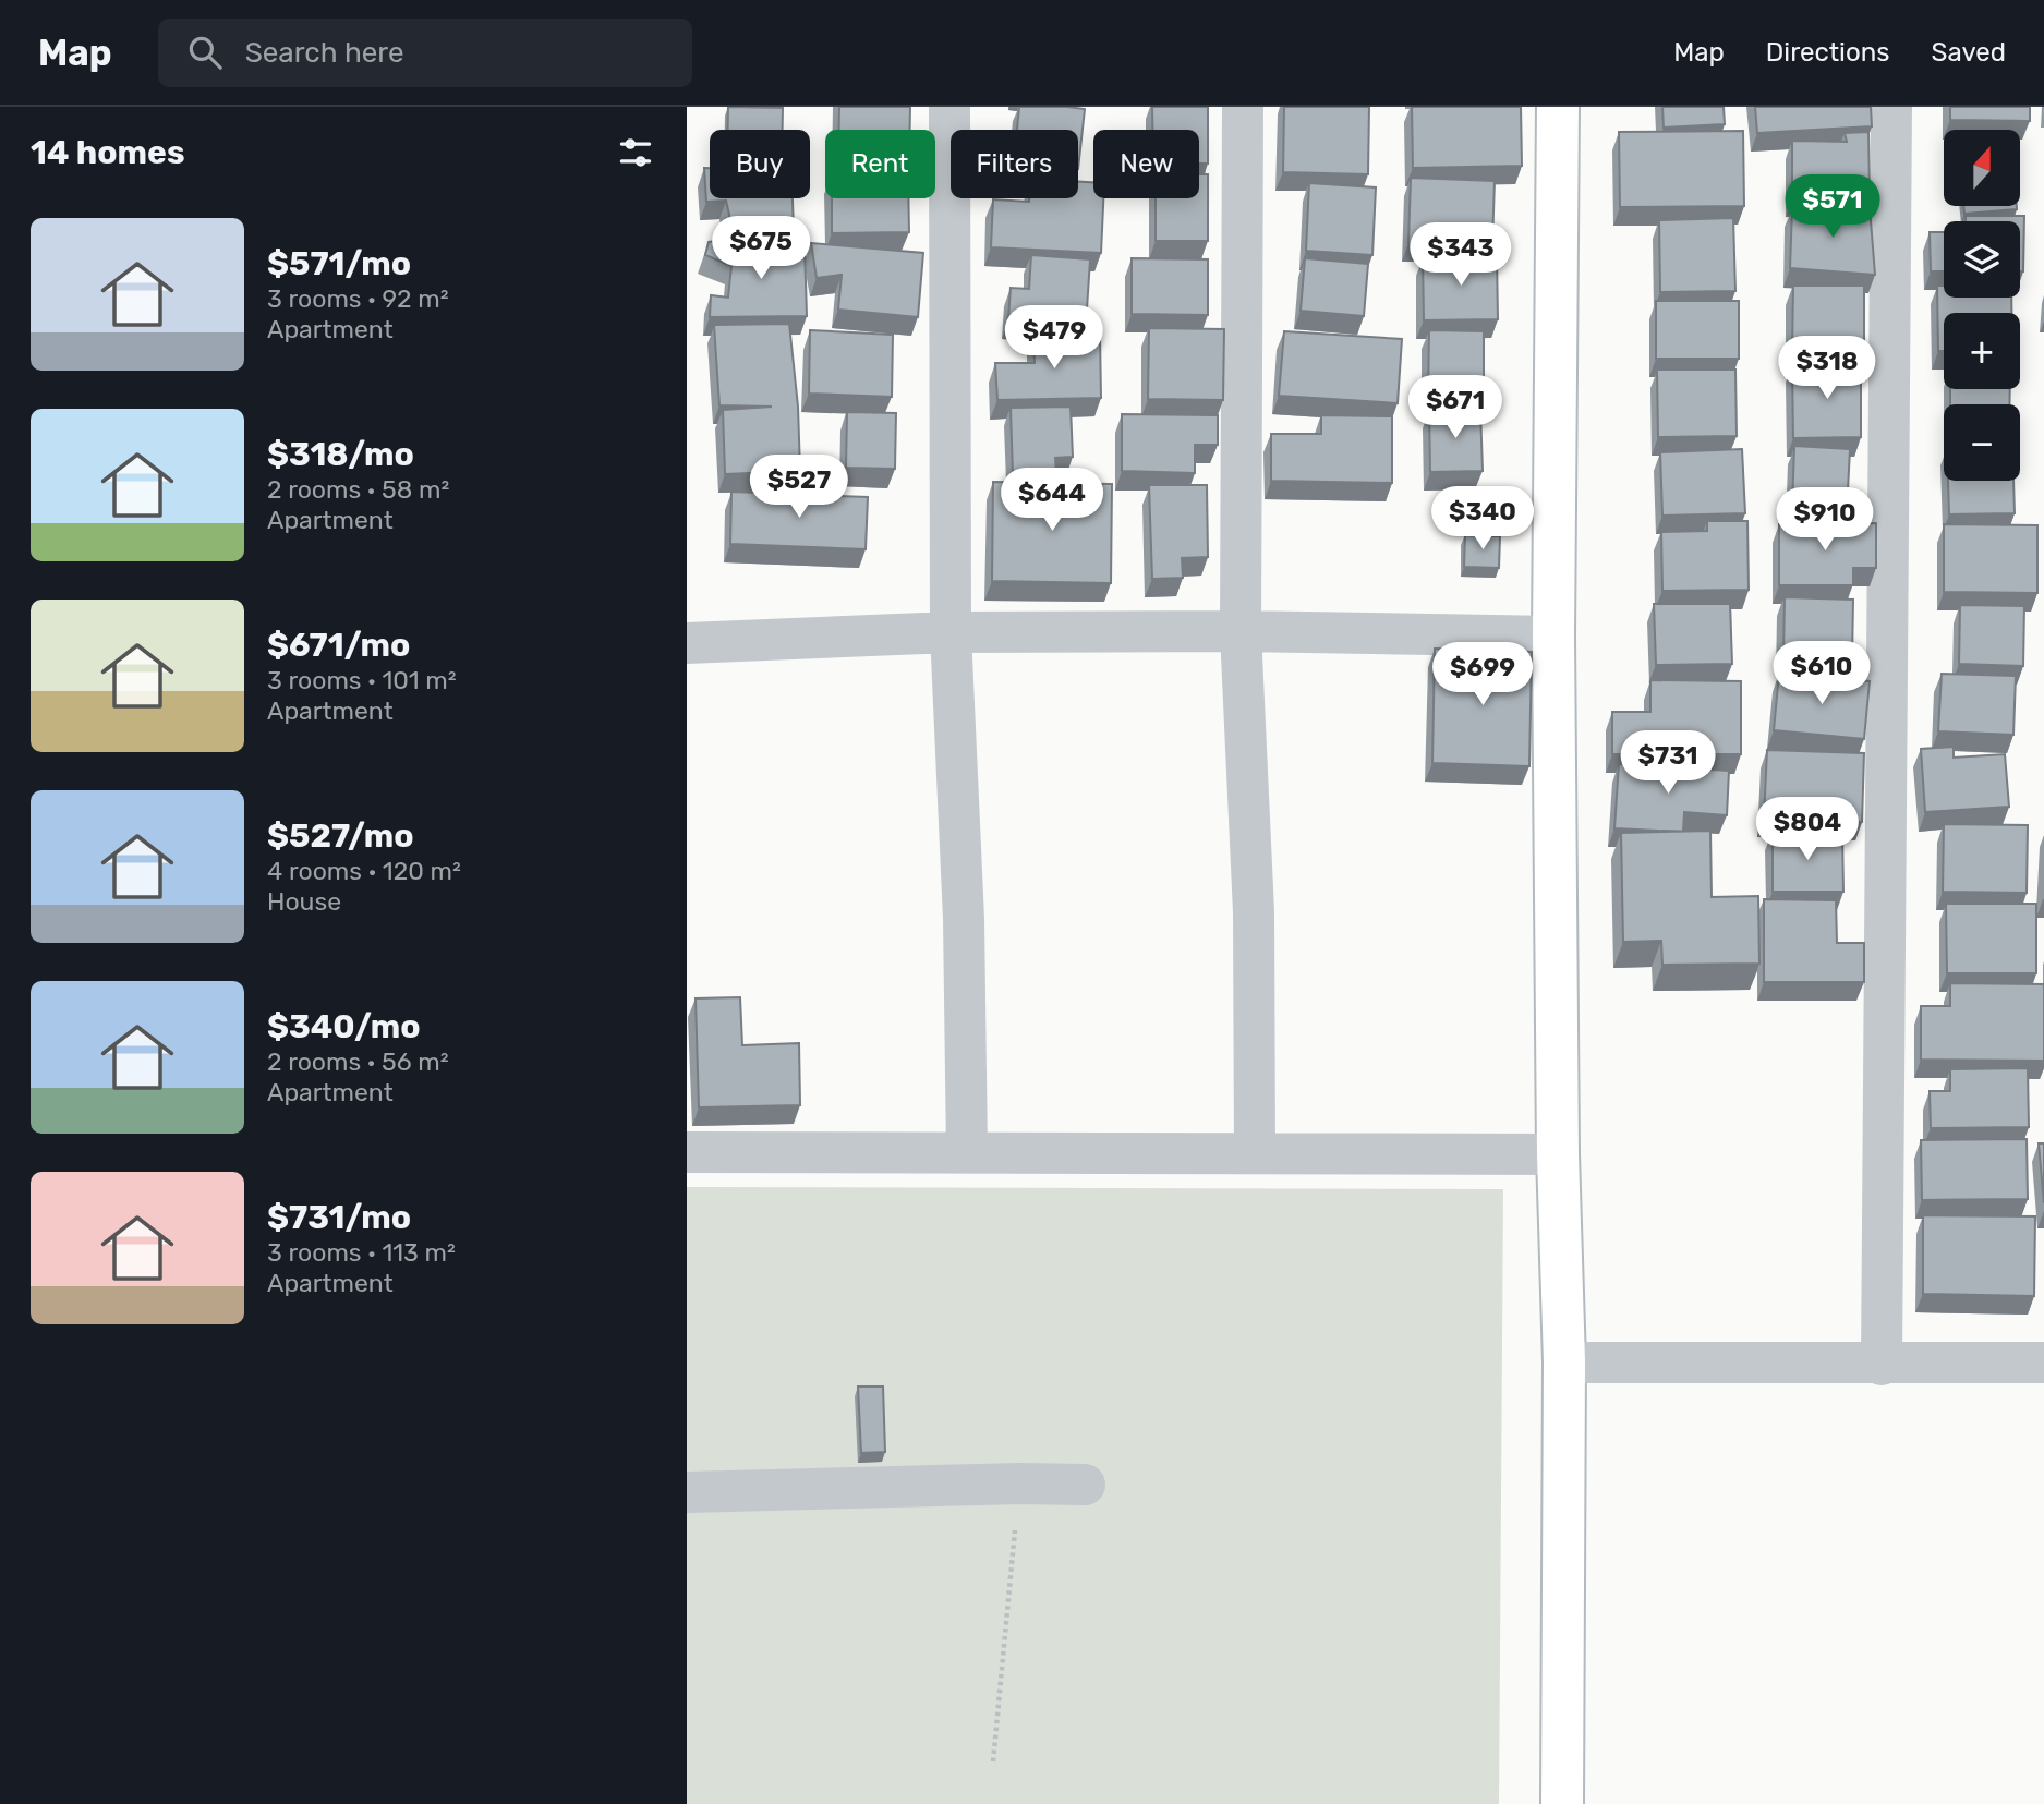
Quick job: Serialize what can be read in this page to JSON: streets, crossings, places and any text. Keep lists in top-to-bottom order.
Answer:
{
  "north": "top",
  "page": {
    "header": "Map",
    "search": "Search here",
    "nav": ["Map", "Directions", "Saved"],
    "heading": "14 homes",
    "map_buttons": ["+", "−"],
    "chip": [
      "Buy",
      "Rent",
      "Filters",
      "New"
    ],
    "price": [
      "$571",
      "$675",
      "$343",
      "$479",
      "$318",
      "$671",
      "$527",
      "$644",
      "$340",
      "$910",
      "$610",
      "$699",
      "$731",
      "$804"
    ],
    "list": [
      {
        "name": "$571/mo",
        "note": "3 rooms · 92 m² · Apartment"
      },
      {
        "name": "$318/mo",
        "note": "2 rooms · 58 m² · Apartment"
      },
      {
        "name": "$671/mo",
        "note": "3 rooms · 101 m² · Apartment"
      },
      {
        "name": "$527/mo",
        "note": "4 rooms · 120 m² · House"
      },
      {
        "name": "$340/mo",
        "note": "2 rooms · 56 m² · Apartment"
      },
      {
        "name": "$731/mo",
        "note": "3 rooms · 113 m² · Apartment"
      }
    ]
  }
}
